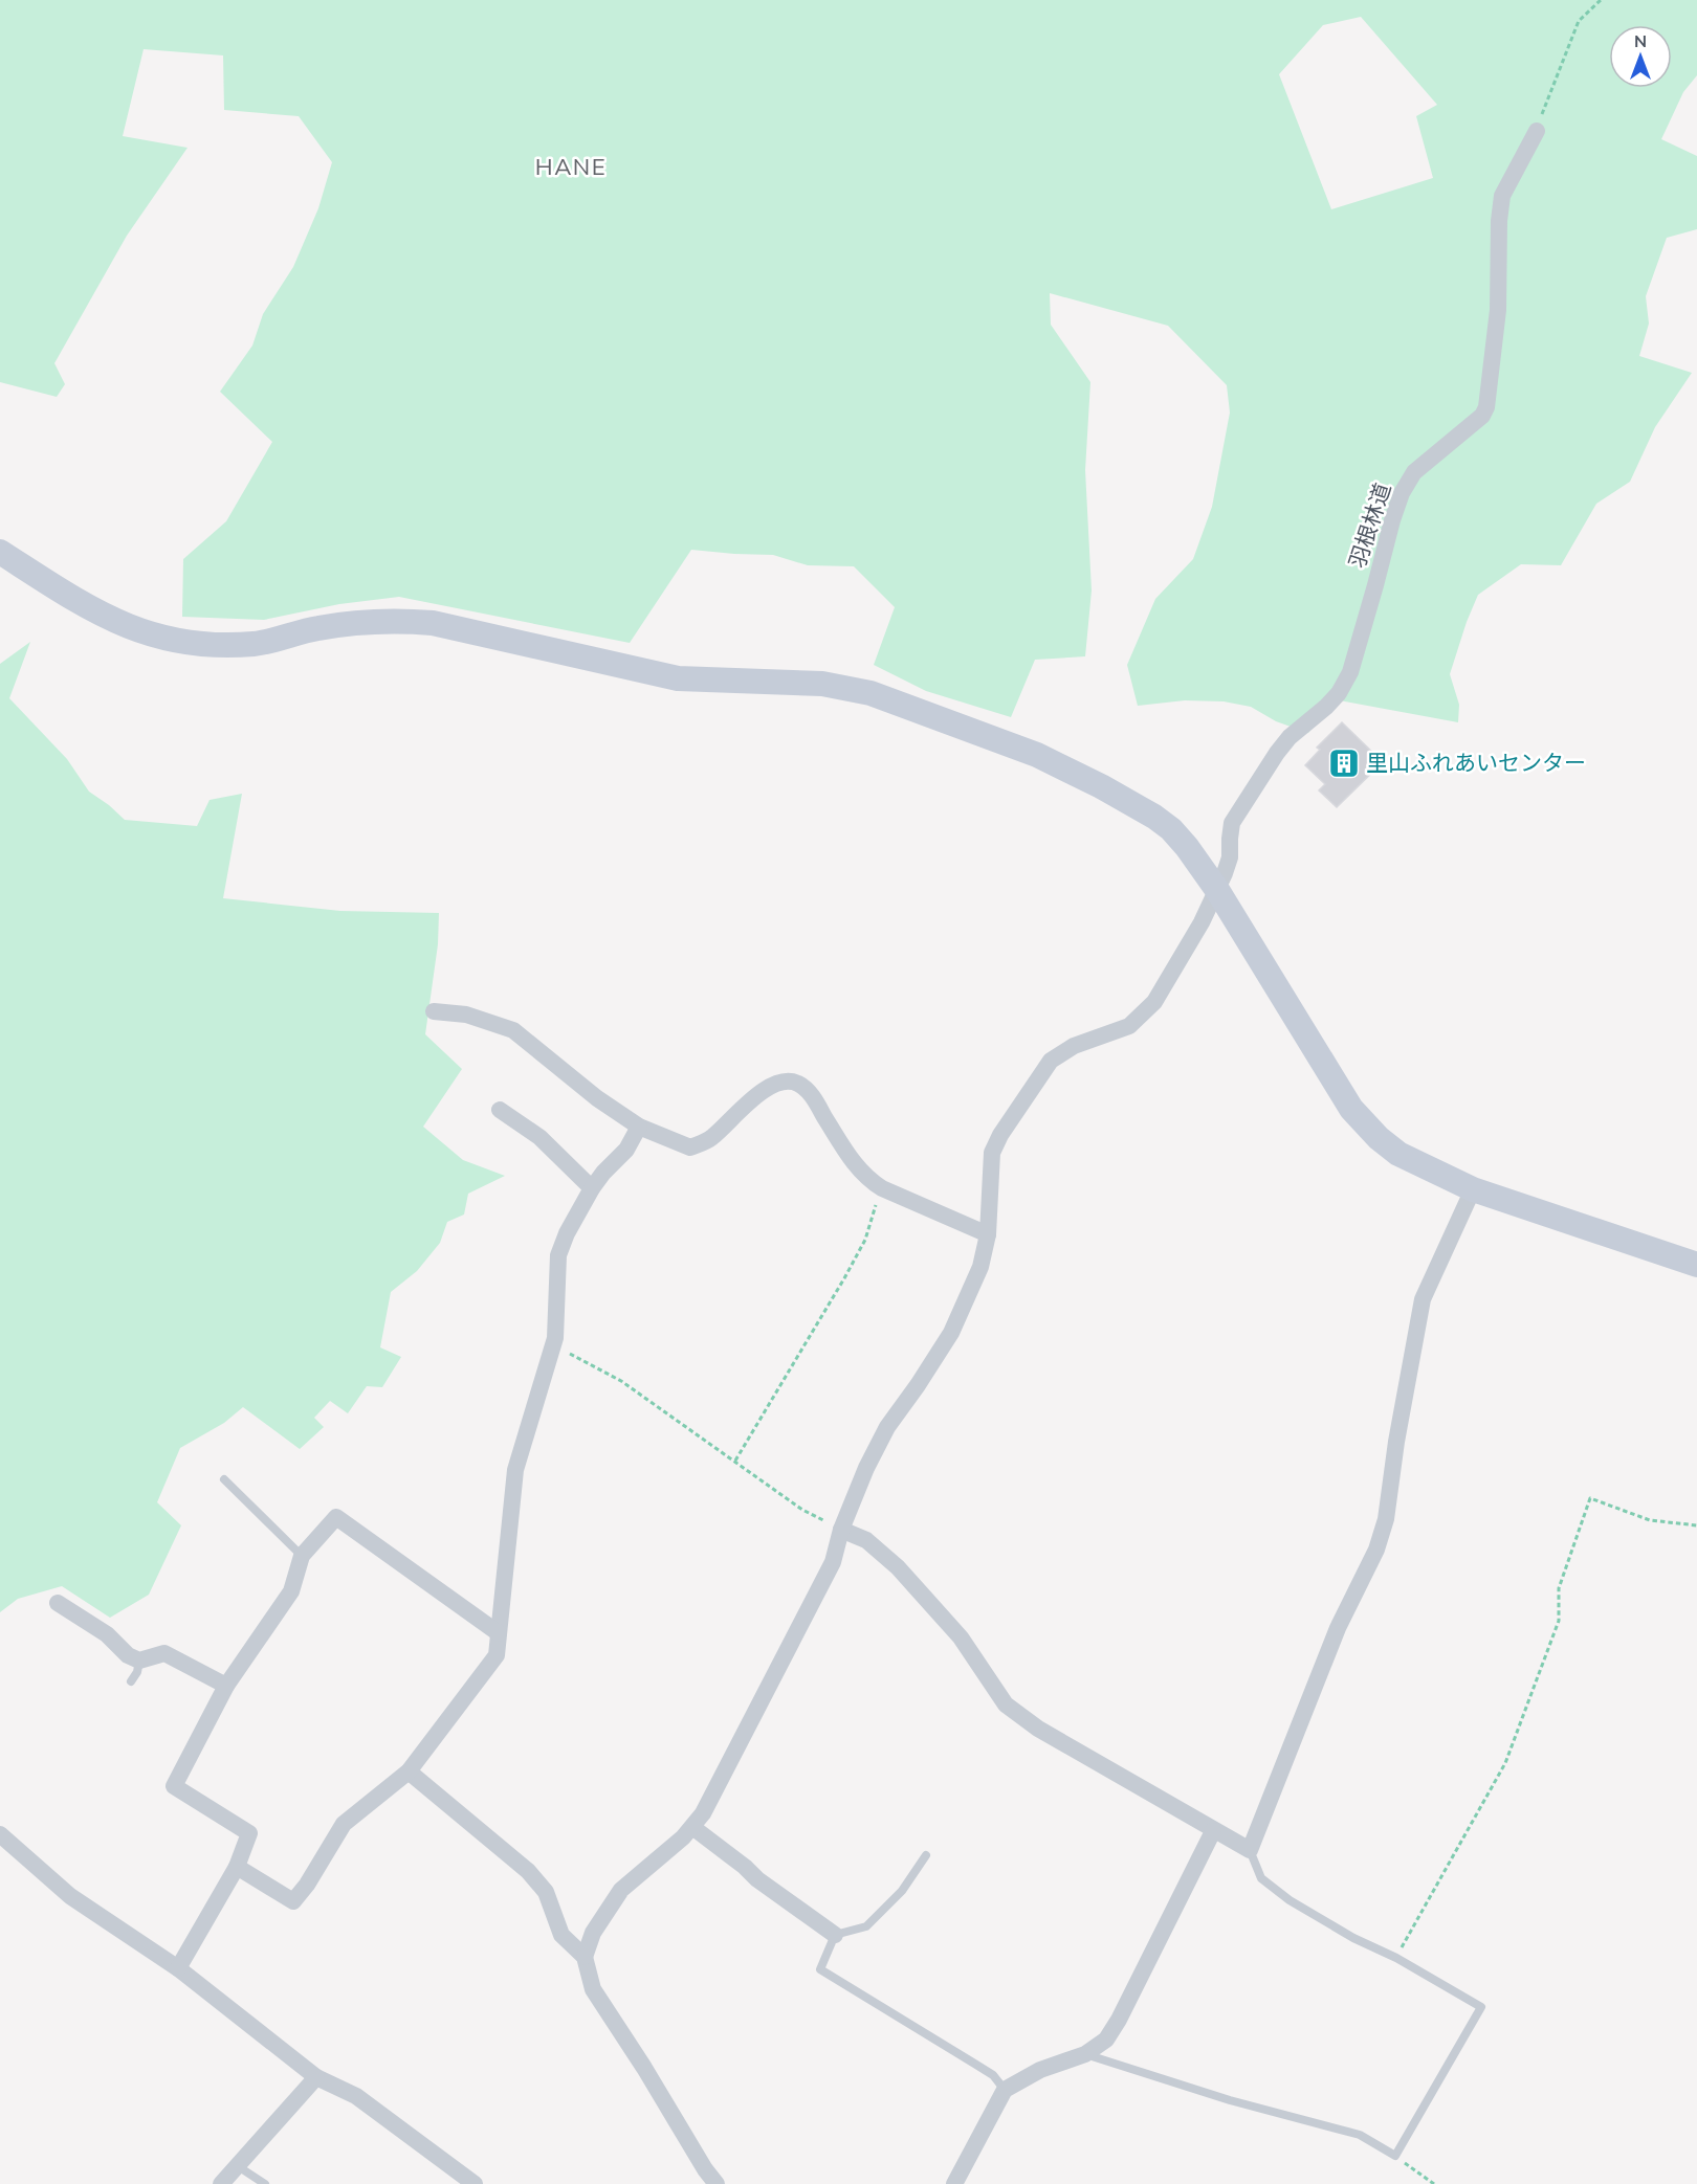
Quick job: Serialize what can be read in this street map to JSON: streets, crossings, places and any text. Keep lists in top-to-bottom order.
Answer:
{
  "streets": {
    "street": ["羽根林道"]
  },
  "districts": ["HANE"],
  "places": {
    "building": ["里山ふれあいセンター"]
  },
  "north": "top"
}
